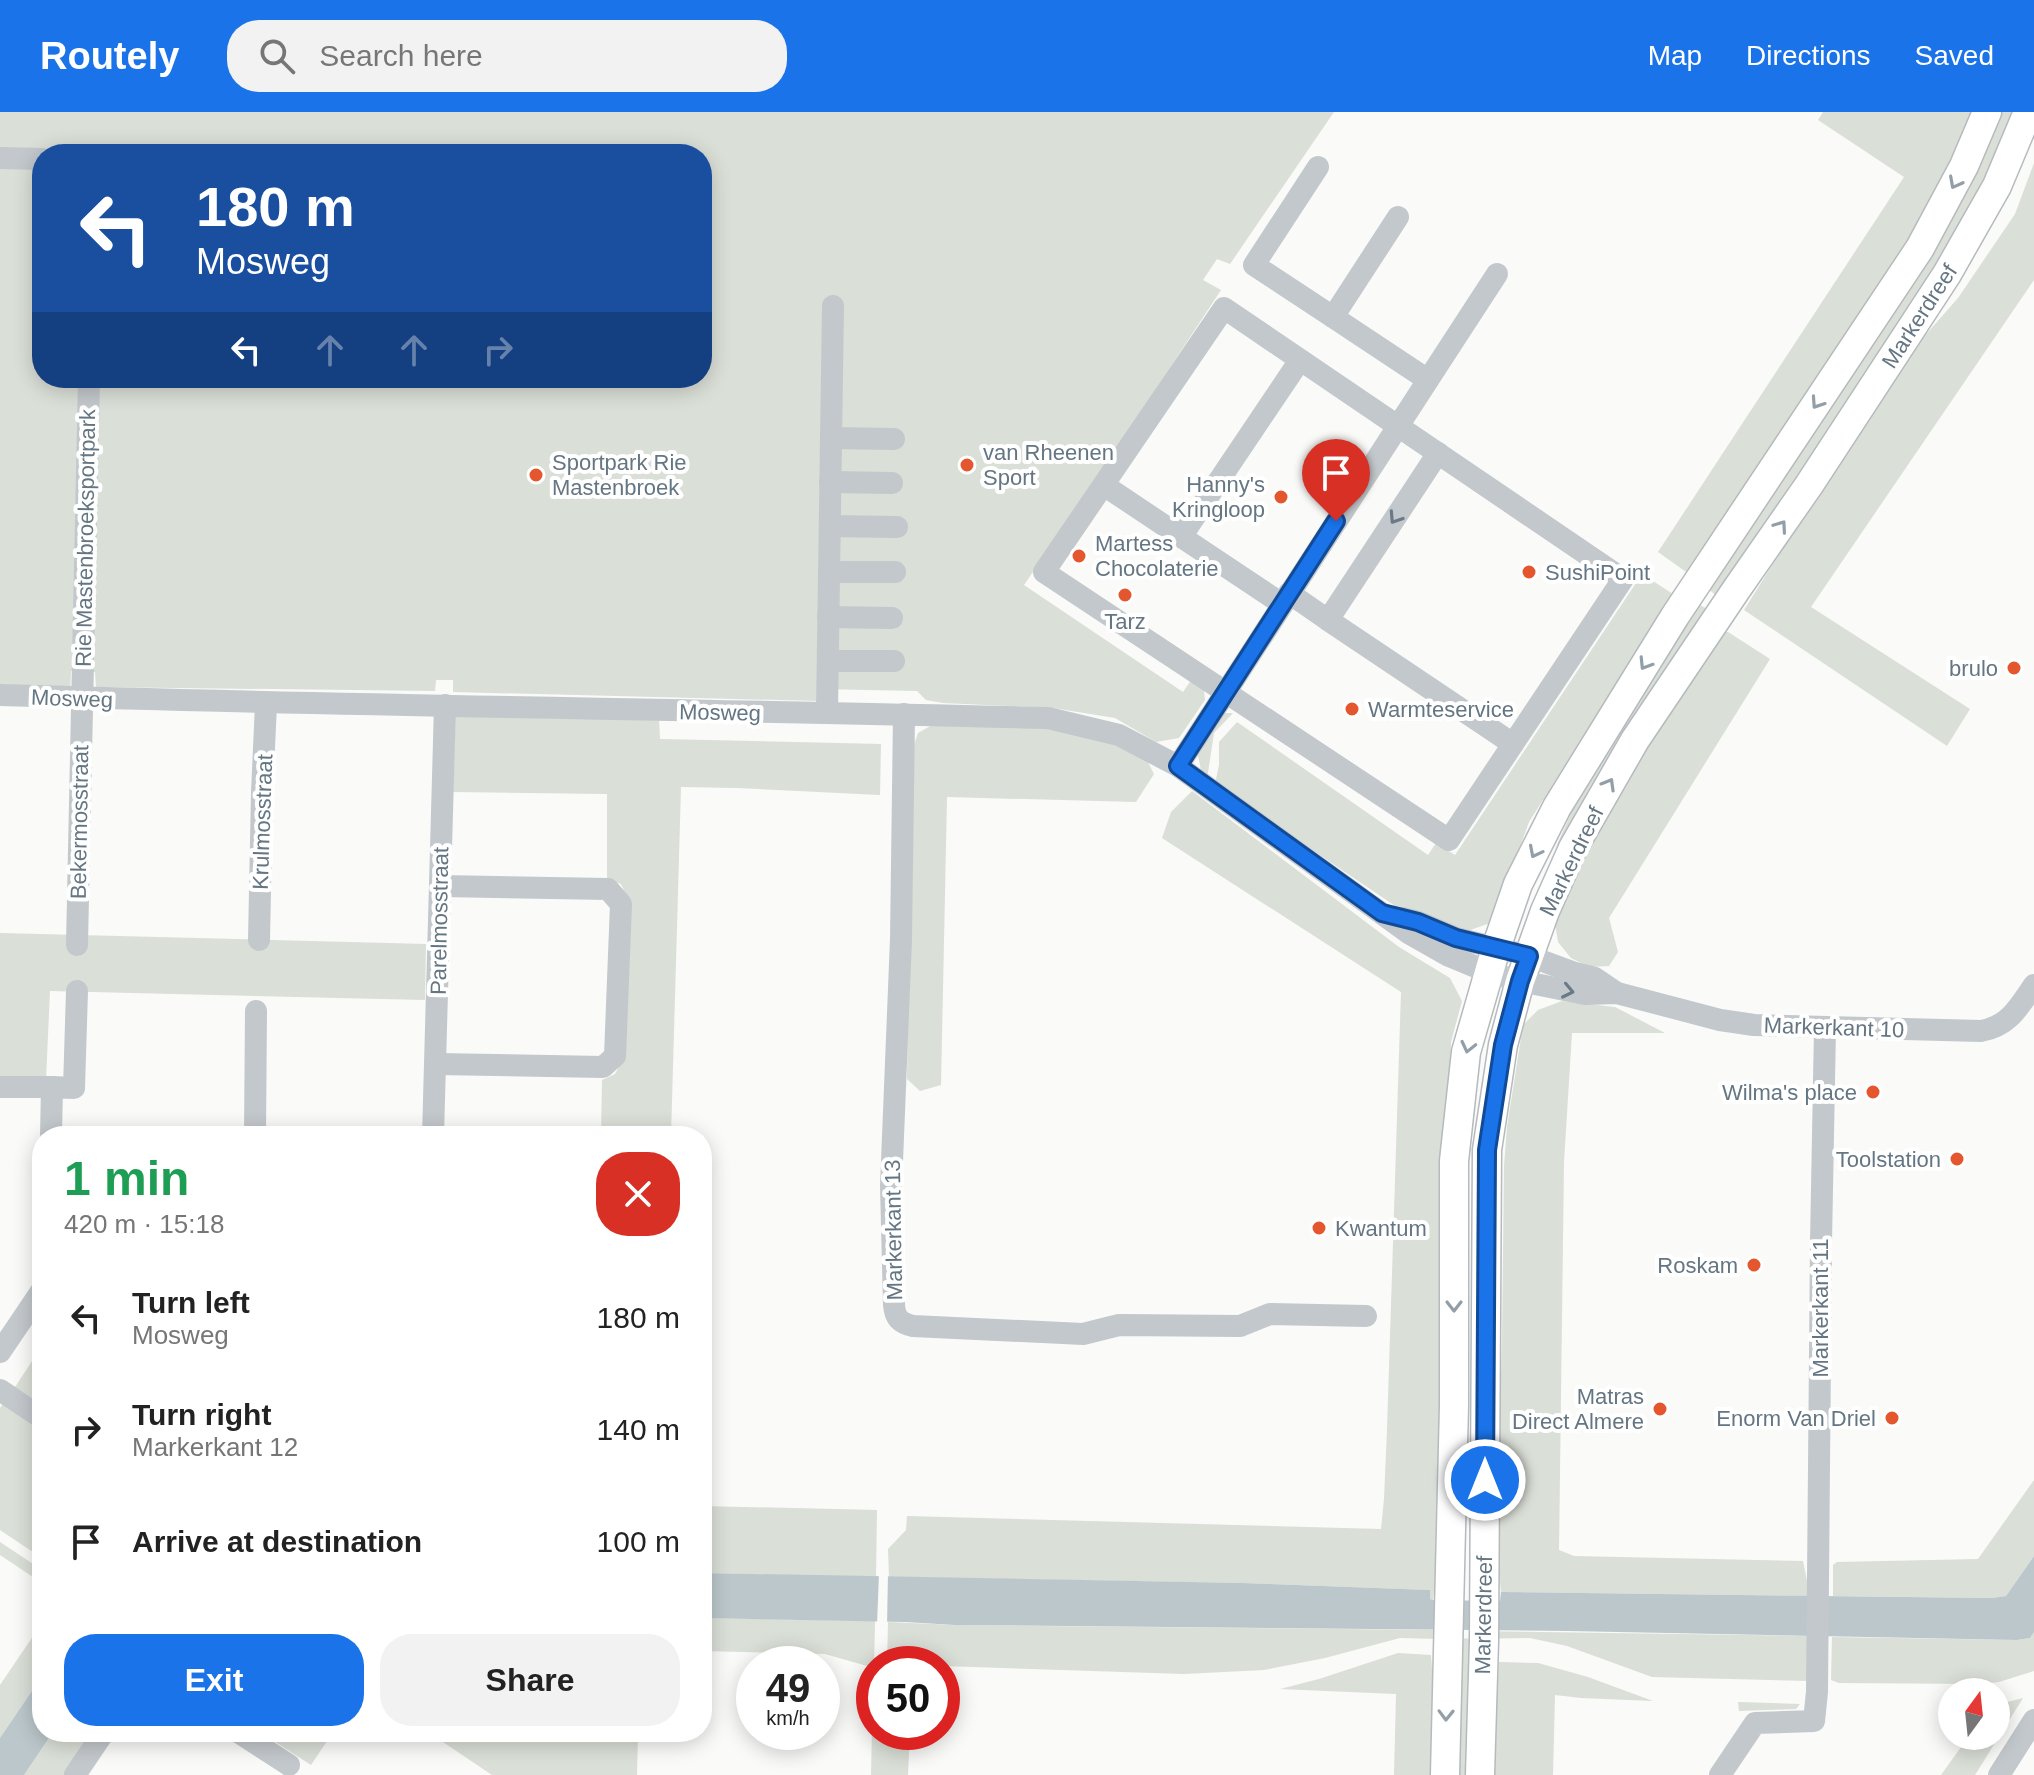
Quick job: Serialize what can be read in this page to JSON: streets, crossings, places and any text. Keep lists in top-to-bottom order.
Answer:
{
  "streets": {
    "main road": ["Markerdreef"],
    "street": [
      "Rie Mastenbroeksportpark",
      "Mosweg",
      "Bekermosstraat",
      "Krulmosstraat",
      "Parelmosstraat",
      "Markerkant 10",
      "Markerkant 13",
      "Markerkant 11"
    ]
  },
  "crossings": [
    ["Markerdreef", "Mosweg"],
    ["Markerdreef", "Markerkant 10"],
    ["Rie Mastenbroeksportpark", "Mosweg"],
    ["Rie Mastenbroeksportpark", "Bekermosstraat"],
    ["Mosweg", "Bekermosstraat"],
    ["Mosweg", "Krulmosstraat"],
    ["Mosweg", "Parelmosstraat"],
    ["Mosweg", "Markerkant 10"],
    ["Mosweg", "Markerkant 13"],
    ["Markerkant 10", "Markerkant 11"]
  ],
  "places": [
    "van Rheenen Sport",
    "Sportpark Rie Mastenbroek",
    "Hanny's Kringloop",
    "Martess Chocolaterie",
    "SushiPoint",
    "Tarz",
    "brulo",
    "Warmteservice",
    "Wilma's place",
    "Toolstation",
    "Kwantum",
    "Roskam",
    "Matras Direct Almere",
    "Enorm Van Driel"
  ],
  "north": "top",
  "page": {
    "header": "Routely",
    "search": "Search here",
    "nav": ["Map", "Directions", "Saved"],
    "turn": ["180 m", "Mosweg"],
    "heading": ["1 min", "420 m · 15:18"],
    "list": [
      {
        "name": "Turn left",
        "note": "Mosweg",
        "value": "180 m"
      },
      {
        "name": "Turn right",
        "note": "Markerkant 12",
        "value": "140 m"
      },
      {
        "name": "Arrive at destination",
        "value": "100 m"
      }
    ],
    "buttons": ["Exit", "Share"],
    "speed": "49 km/h",
    "limit": "50"
  }
}
